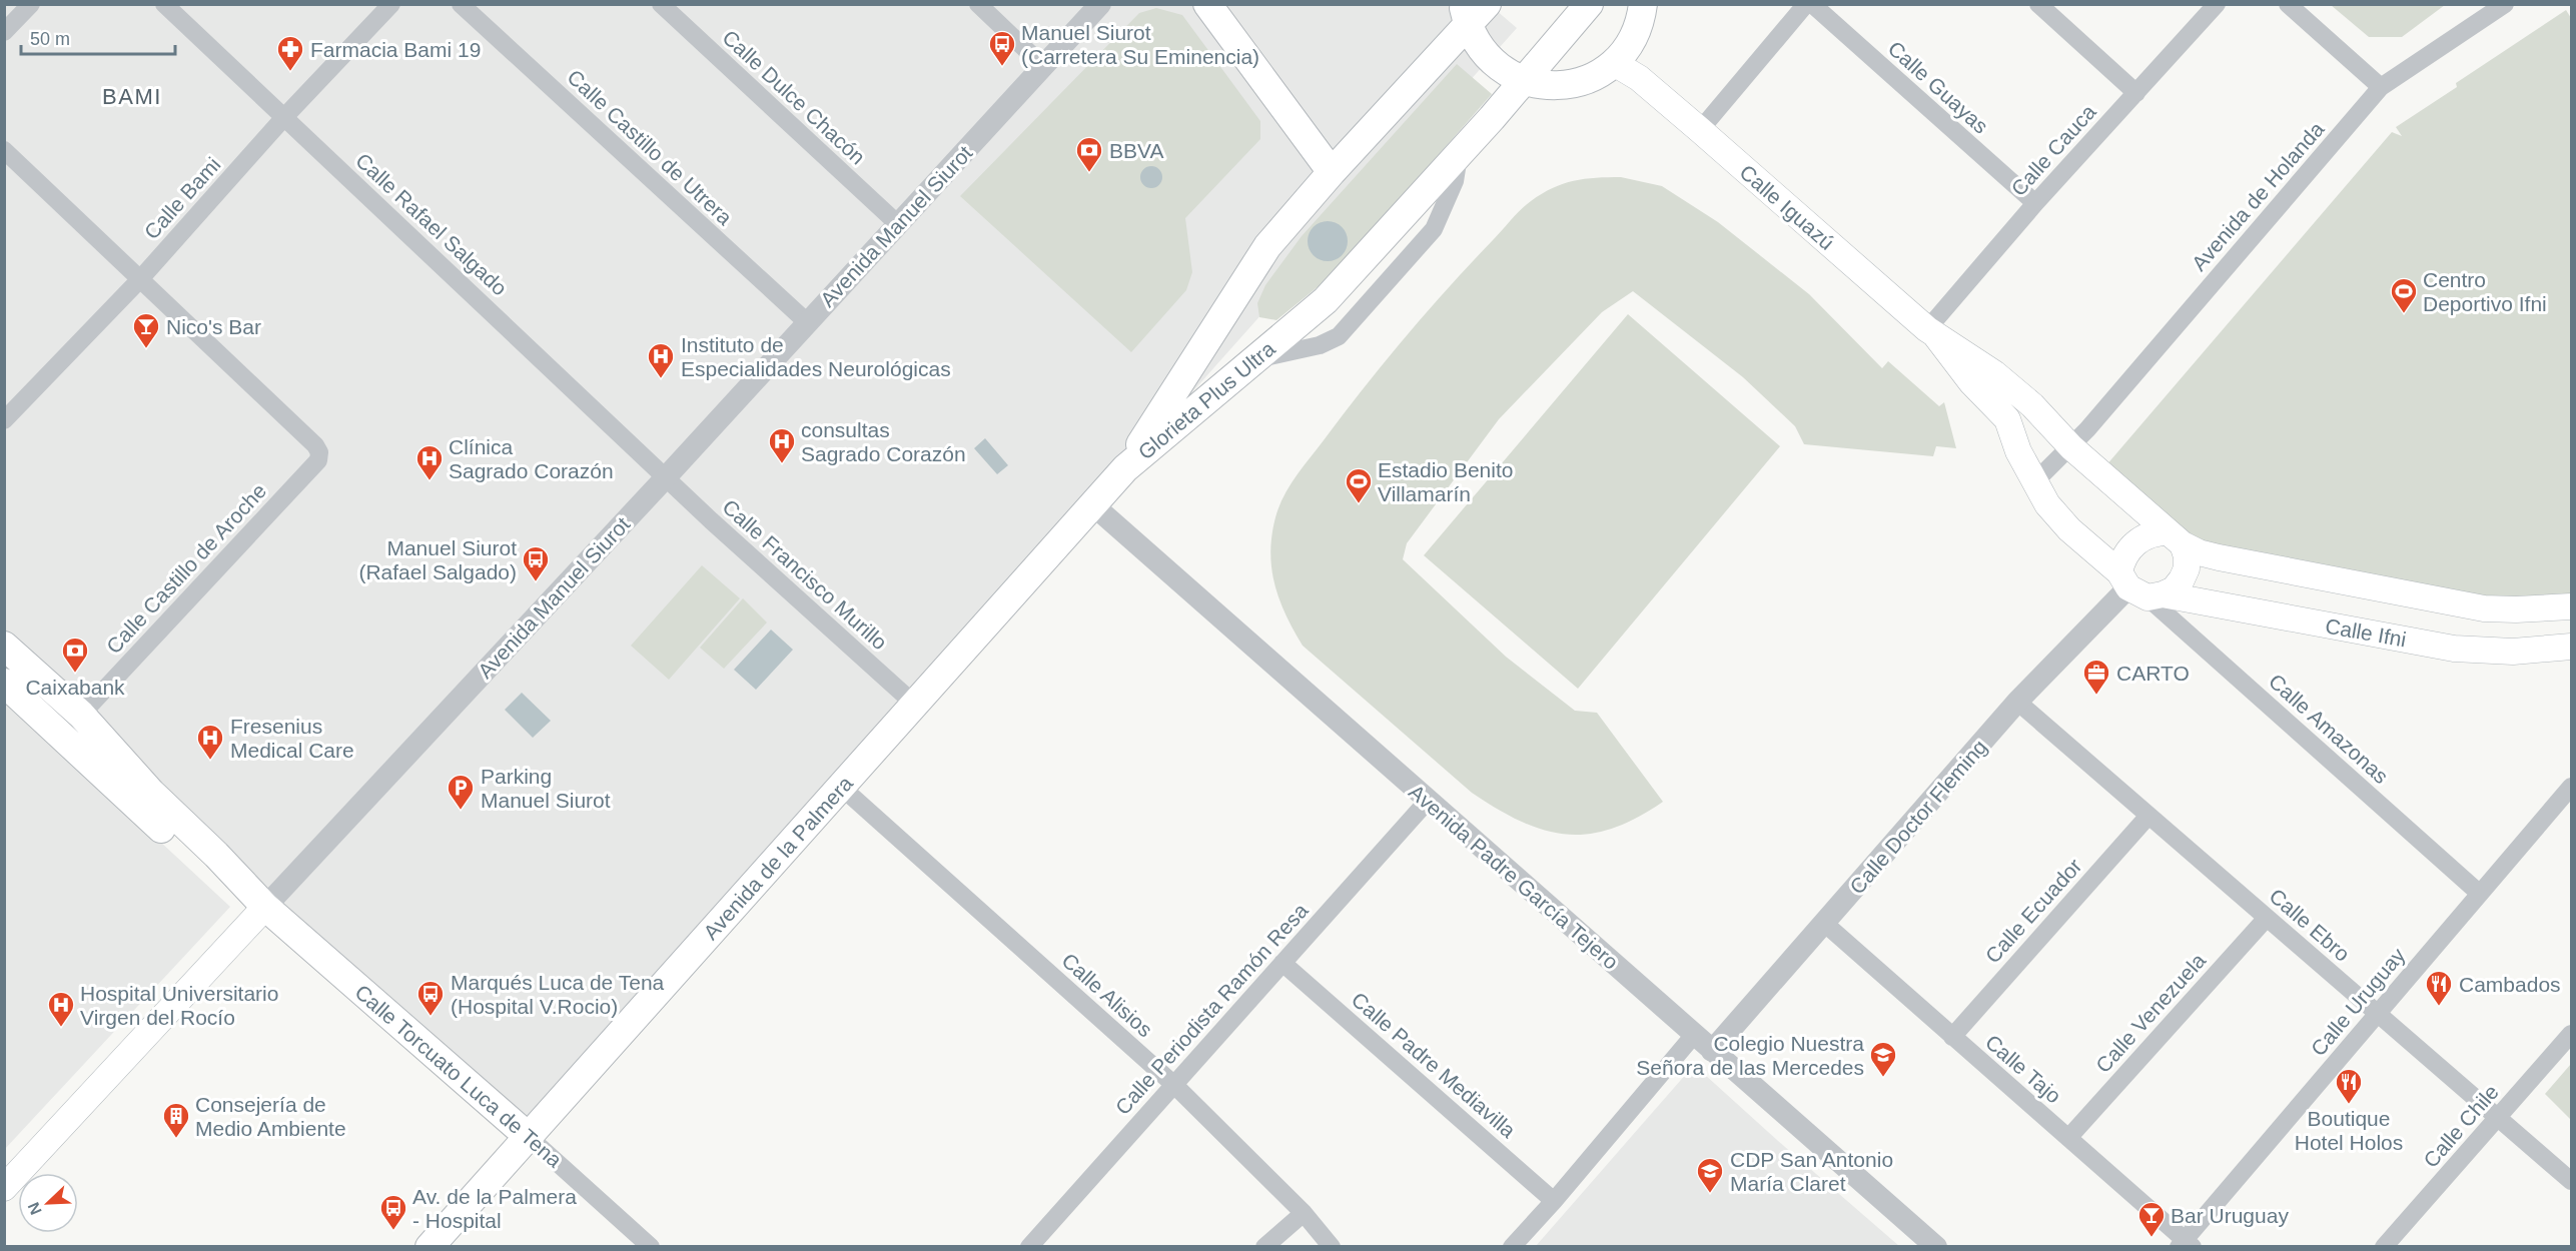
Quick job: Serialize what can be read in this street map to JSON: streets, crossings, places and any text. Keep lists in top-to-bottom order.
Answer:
{
  "streets": {
    "main road": [
      "Calle Iguazú",
      "Avenida Manuel Siurot",
      "Glorieta Plus Ultra",
      "Calle Ifni",
      "Avenida de la Palmera",
      "Calle Torcuato Luca de Tena"
    ],
    "street": [
      "Calle Guayas",
      "Calle Dulce Chacón",
      "Calle Castillo de Utrera",
      "Calle Cauca",
      "Avenida de Holanda",
      "Calle Bami",
      "Calle Rafael Salgado",
      "Calle Castillo de Aroche",
      "Calle Francisco Murillo",
      "Calle Amazonas",
      "Calle Doctor Fleming",
      "Avenida Padre García Tejero",
      "Calle Ecuador",
      "Calle Ebro",
      "Calle Alisios",
      "Calle Uruguay",
      "Calle Periodista Ramón Resa",
      "Calle Venezuela",
      "Calle Padre Mediavilla",
      "Calle Tajo",
      "Calle Chile"
    ]
  },
  "crossings": [
    ["Calle Guayas", "Calle Cauca"],
    ["Calle Dulce Chacón", "Avenida Manuel Siurot"],
    ["Calle Castillo de Utrera", "Avenida Manuel Siurot"],
    ["Calle Cauca", "Calle Iguazú"],
    ["Avenida de Holanda", "Calle Iguazú"],
    ["Calle Bami", "Calle Rafael Salgado"],
    ["Calle Bami", "Calle Castillo de Aroche"],
    ["Calle Iguazú", "Calle Ifni"],
    ["Calle Iguazú", "Calle Amazonas"],
    ["Calle Iguazú", "Calle Doctor Fleming"],
    ["Calle Rafael Salgado", "Avenida Manuel Siurot"],
    ["Calle Rafael Salgado", "Calle Francisco Murillo"],
    ["Avenida Manuel Siurot", "Calle Francisco Murillo"],
    ["Avenida Manuel Siurot", "Calle Torcuato Luca de Tena"],
    ["Glorieta Plus Ultra", "Avenida de la Palmera"],
    ["Calle Castillo de Aroche", "Calle Torcuato Luca de Tena"],
    ["Calle Francisco Murillo", "Avenida de la Palmera"],
    ["Calle Ifni", "Calle Amazonas"],
    ["Calle Ifni", "Calle Doctor Fleming"],
    ["Calle Amazonas", "Calle Doctor Fleming"],
    ["Calle Amazonas", "Calle Uruguay"],
    ["Calle Doctor Fleming", "Avenida Padre García Tejero"],
    ["Calle Doctor Fleming", "Calle Ebro"],
    ["Calle Doctor Fleming", "Calle Tajo"],
    ["Avenida de la Palmera", "Avenida Padre García Tejero"],
    ["Avenida de la Palmera", "Calle Alisios"],
    ["Avenida de la Palmera", "Calle Torcuato Luca de Tena"],
    ["Avenida Padre García Tejero", "Calle Periodista Ramón Resa"],
    ["Calle Ecuador", "Calle Ebro"],
    ["Calle Ecuador", "Calle Tajo"],
    ["Calle Ebro", "Calle Uruguay"],
    ["Calle Ebro", "Calle Venezuela"],
    ["Calle Ebro", "Calle Chile"],
    ["Calle Alisios", "Calle Periodista Ramón Resa"],
    ["Calle Uruguay", "Calle Tajo"],
    ["Calle Periodista Ramón Resa", "Calle Padre Mediavilla"],
    ["Calle Venezuela", "Calle Tajo"]
  ],
  "districts": ["BAMI"],
  "places": {
    "bus stop": [
      "Manuel Siurot (Carretera Su Eminencia)",
      "Manuel Siurot (Rafael Salgado)",
      "Marqués Luca de Tena (Hospital V.Rocio)",
      "Av. de la Palmera - Hospital"
    ],
    "pharmacy": ["Farmacia Bami 19"],
    "bank": ["BBVA", "Caixabank"],
    "sports": ["Centro Deportivo Ifni", "Estadio Benito Villamarín"],
    "bar": ["Nico's Bar", "Bar Uruguay"],
    "hospital": [
      "Instituto de Especialidades Neurológicas",
      "consultas Sagrado Corazón",
      "Clínica Sagrado Corazón",
      "Fresenius Medical Care",
      "Hospital Universitario Virgen del Rocío"
    ],
    "office": ["CARTO"],
    "parking": ["Parking Manuel Siurot"],
    "restaurant": ["Cambados", "Boutique Hotel Holos"],
    "school or university": ["Colegio Nuestra Señora de las Mercedes", "CDP San Antonio María Claret"],
    "building": ["Consejería de Medio Ambiente"]
  },
  "scale_bar": "50 m",
  "north": "bottom left"
}
